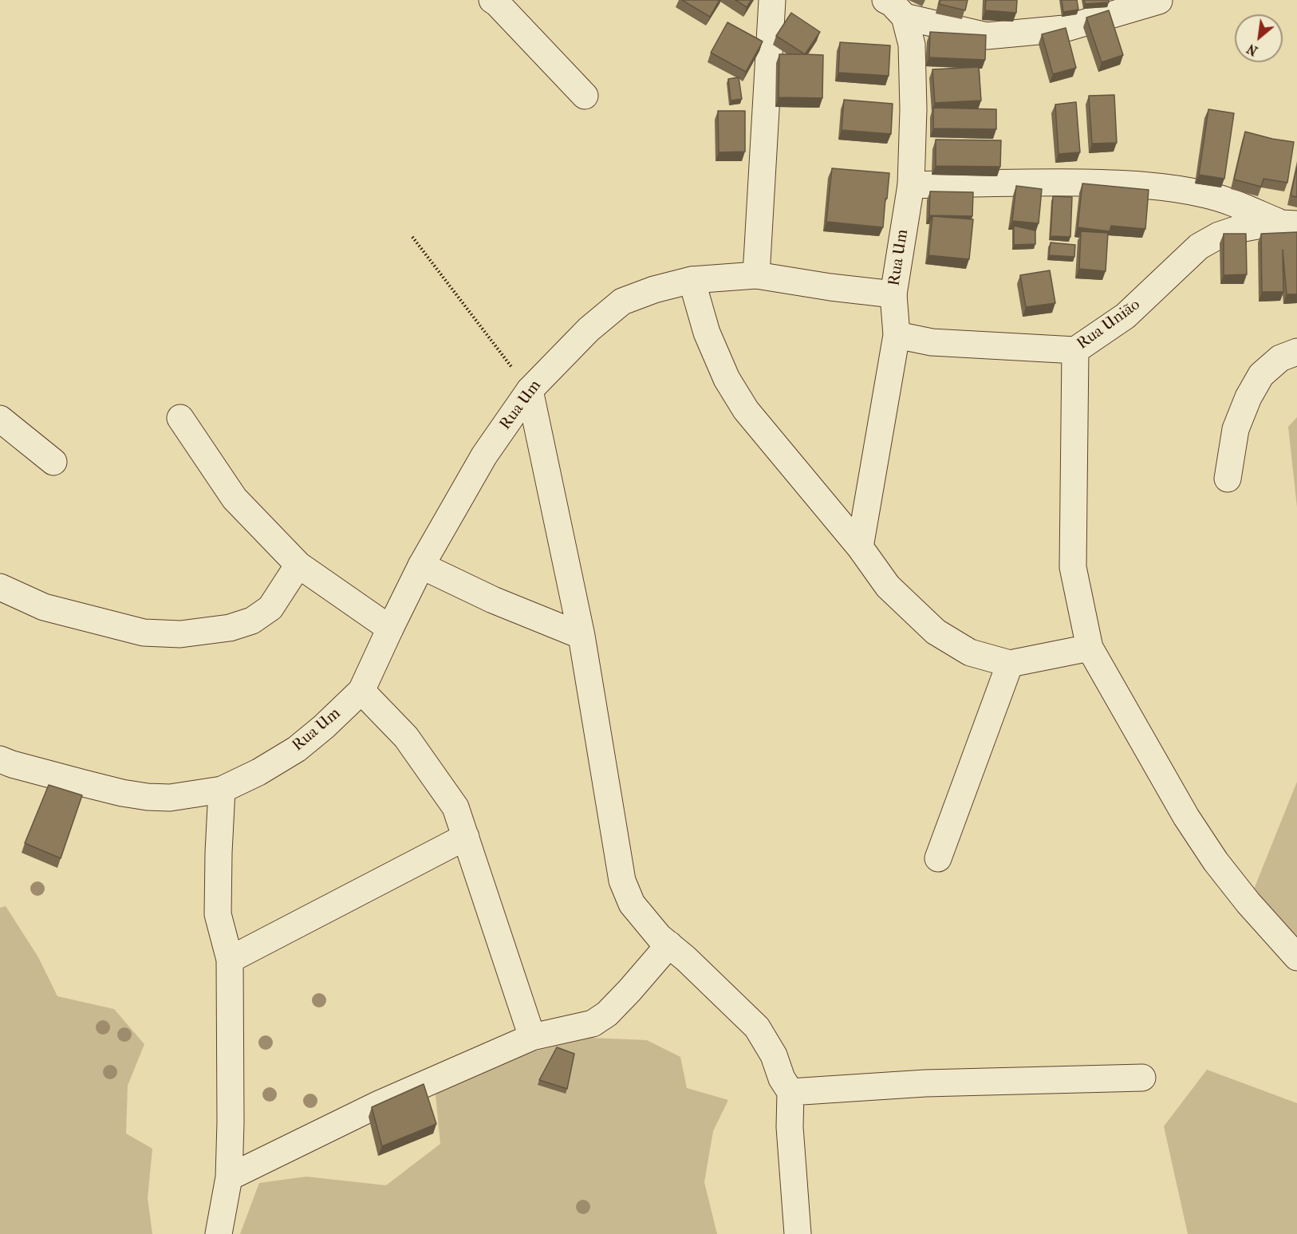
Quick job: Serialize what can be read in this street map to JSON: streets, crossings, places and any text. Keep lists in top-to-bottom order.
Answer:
{
  "streets": {
    "street": ["Rua Um", "Rua União"]
  },
  "north": "bottom left"
}
